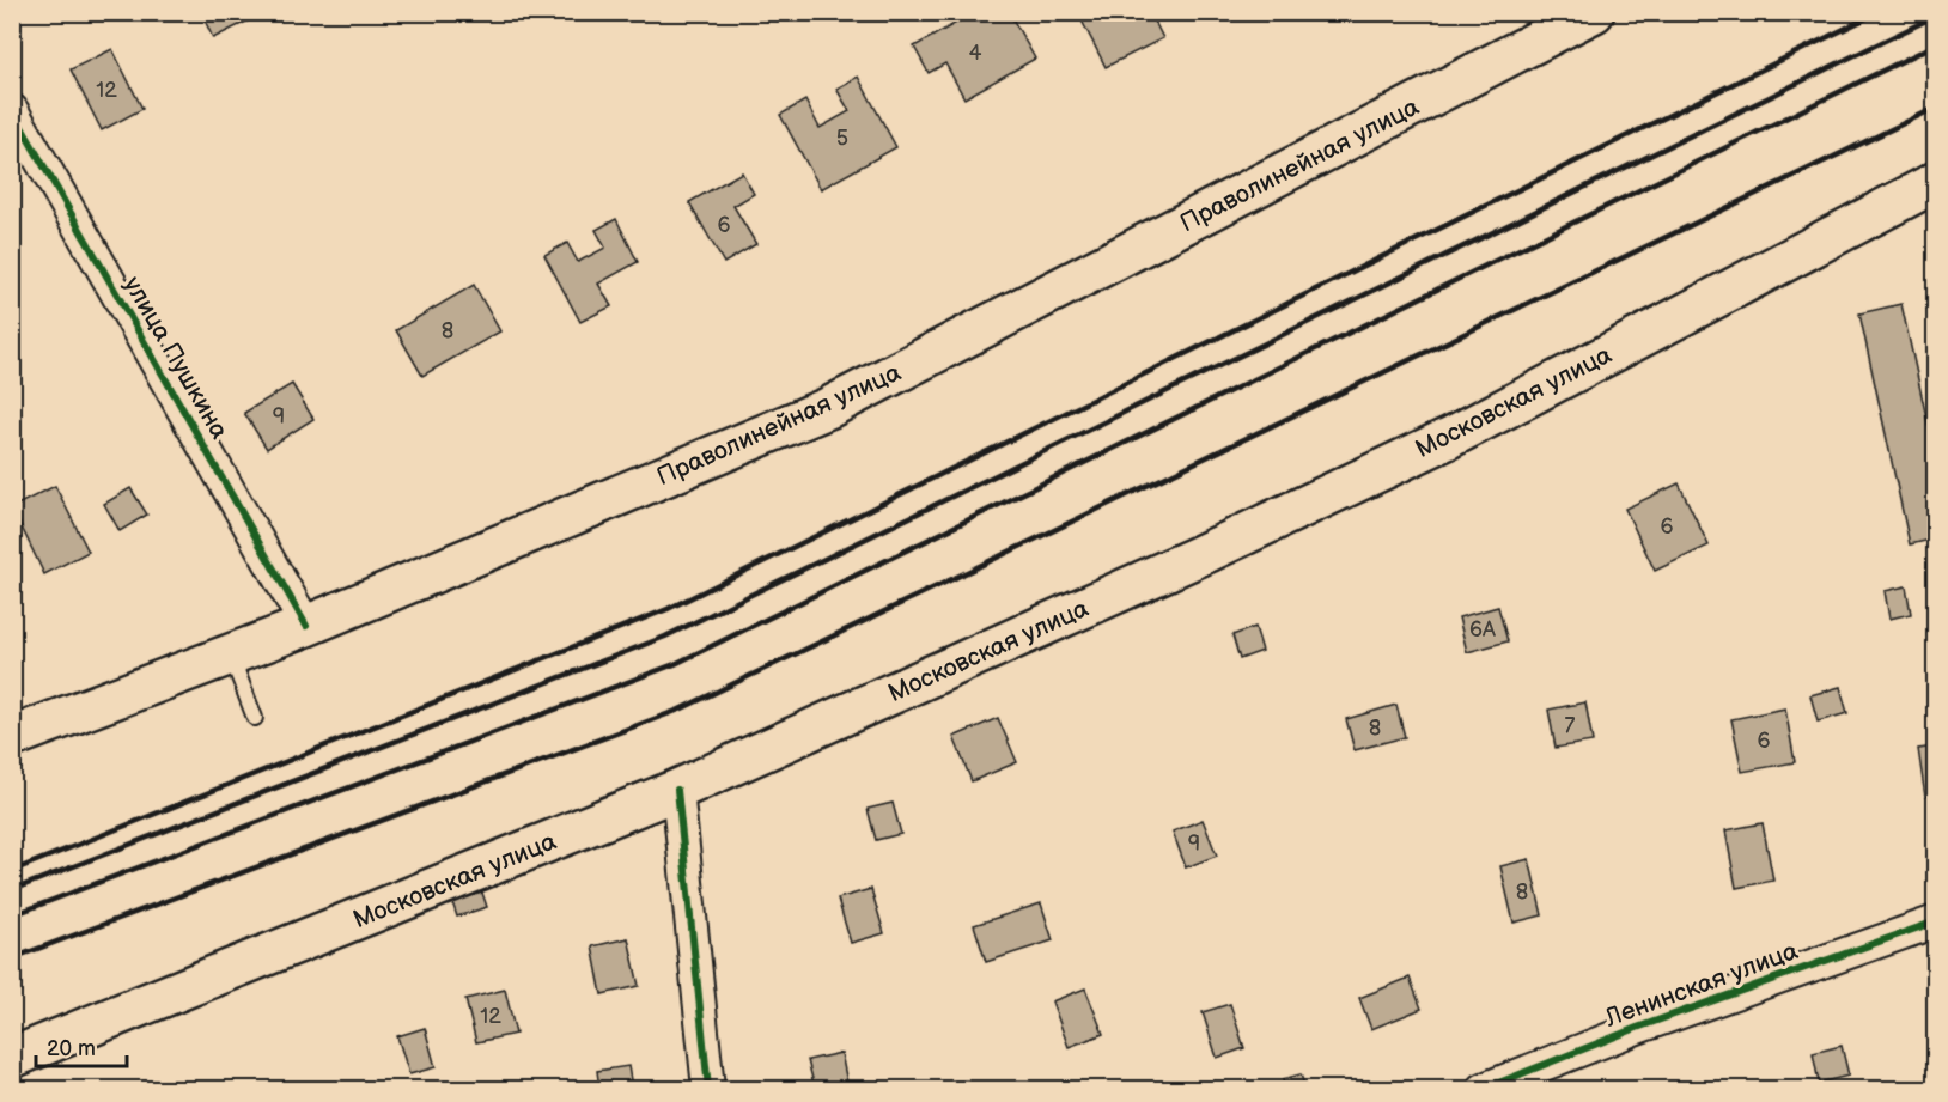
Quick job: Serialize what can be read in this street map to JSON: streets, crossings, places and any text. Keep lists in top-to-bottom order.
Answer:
{
  "streets": {
    "main road": ["Праволинейная улица", "Московская улица"],
    "street": ["улица Пушкина", "Ленинская улица"]
  },
  "crossings": [
    ["Праволинейная улица", "улица Пушкина"]
  ],
  "house_numbers": [
    "4",
    "12",
    "5",
    "6",
    "8",
    "9",
    "6",
    "6А",
    "7",
    "8",
    "6",
    "9",
    "8",
    "12"
  ],
  "scale_bar": "20 m"
}
